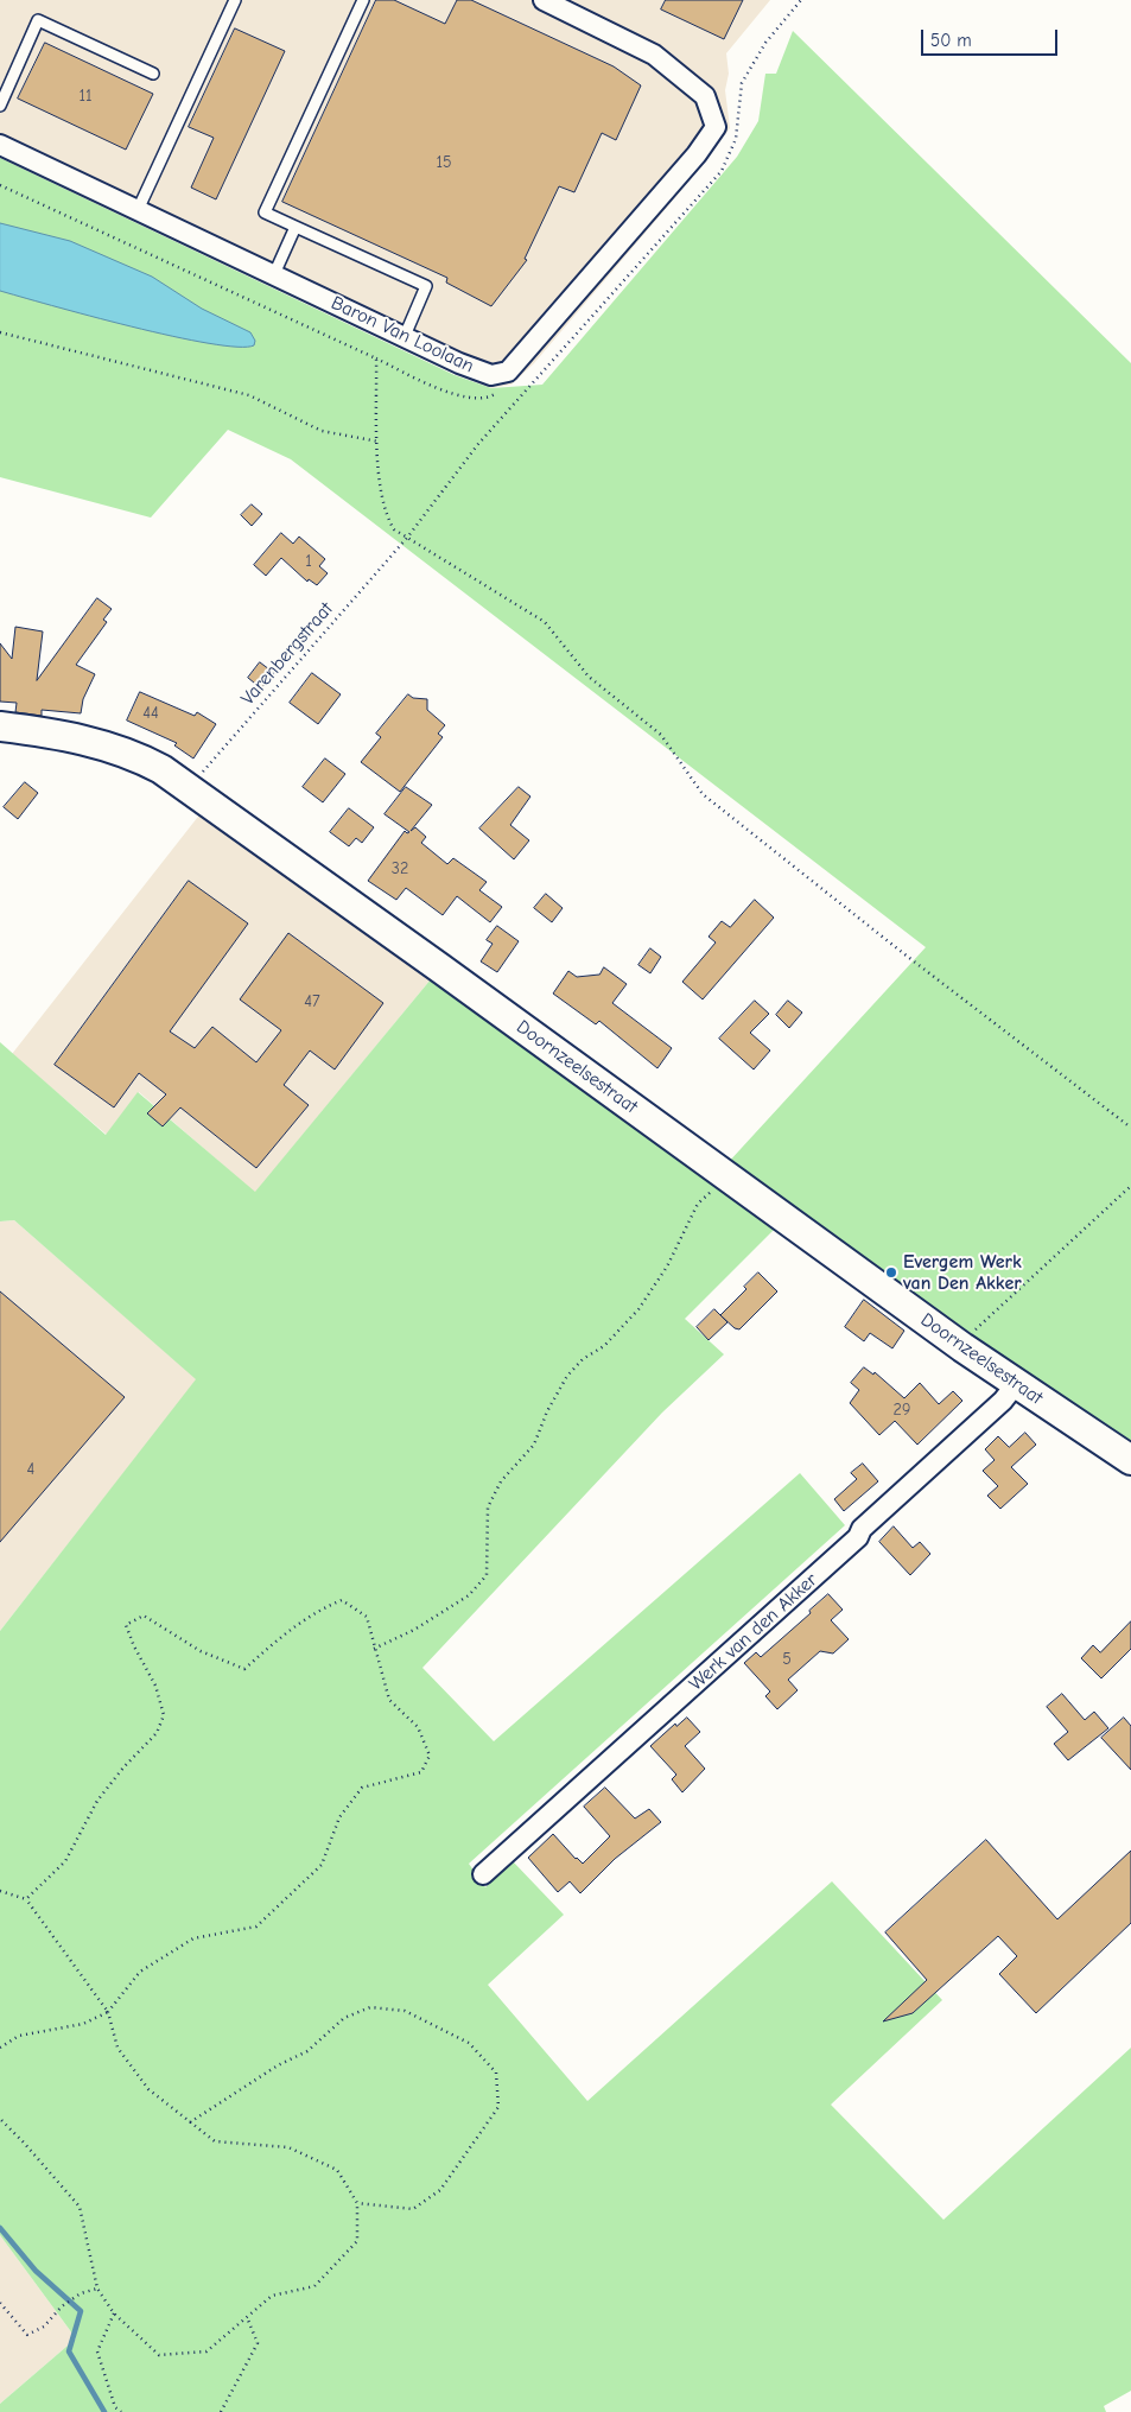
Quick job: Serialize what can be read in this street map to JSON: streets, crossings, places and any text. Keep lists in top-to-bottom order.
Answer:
{
  "streets": {
    "main road": ["Doornzeelsestraat"],
    "street": ["Baron Van Loolaan", "Werk van den Akker"],
    "path": ["Varenbergstraat"]
  },
  "crossings": [
    ["Baron Van Loolaan", "Varenbergstraat"],
    ["Varenbergstraat", "Doornzeelsestraat"],
    ["Doornzeelsestraat", "Werk van den Akker"]
  ],
  "places": ["Evergem Werk van Den Akker"],
  "house_numbers": [
    "11",
    "15",
    "1",
    "44",
    "32",
    "47",
    "29",
    "4",
    "5"
  ],
  "scale_bar": "50 m"
}
